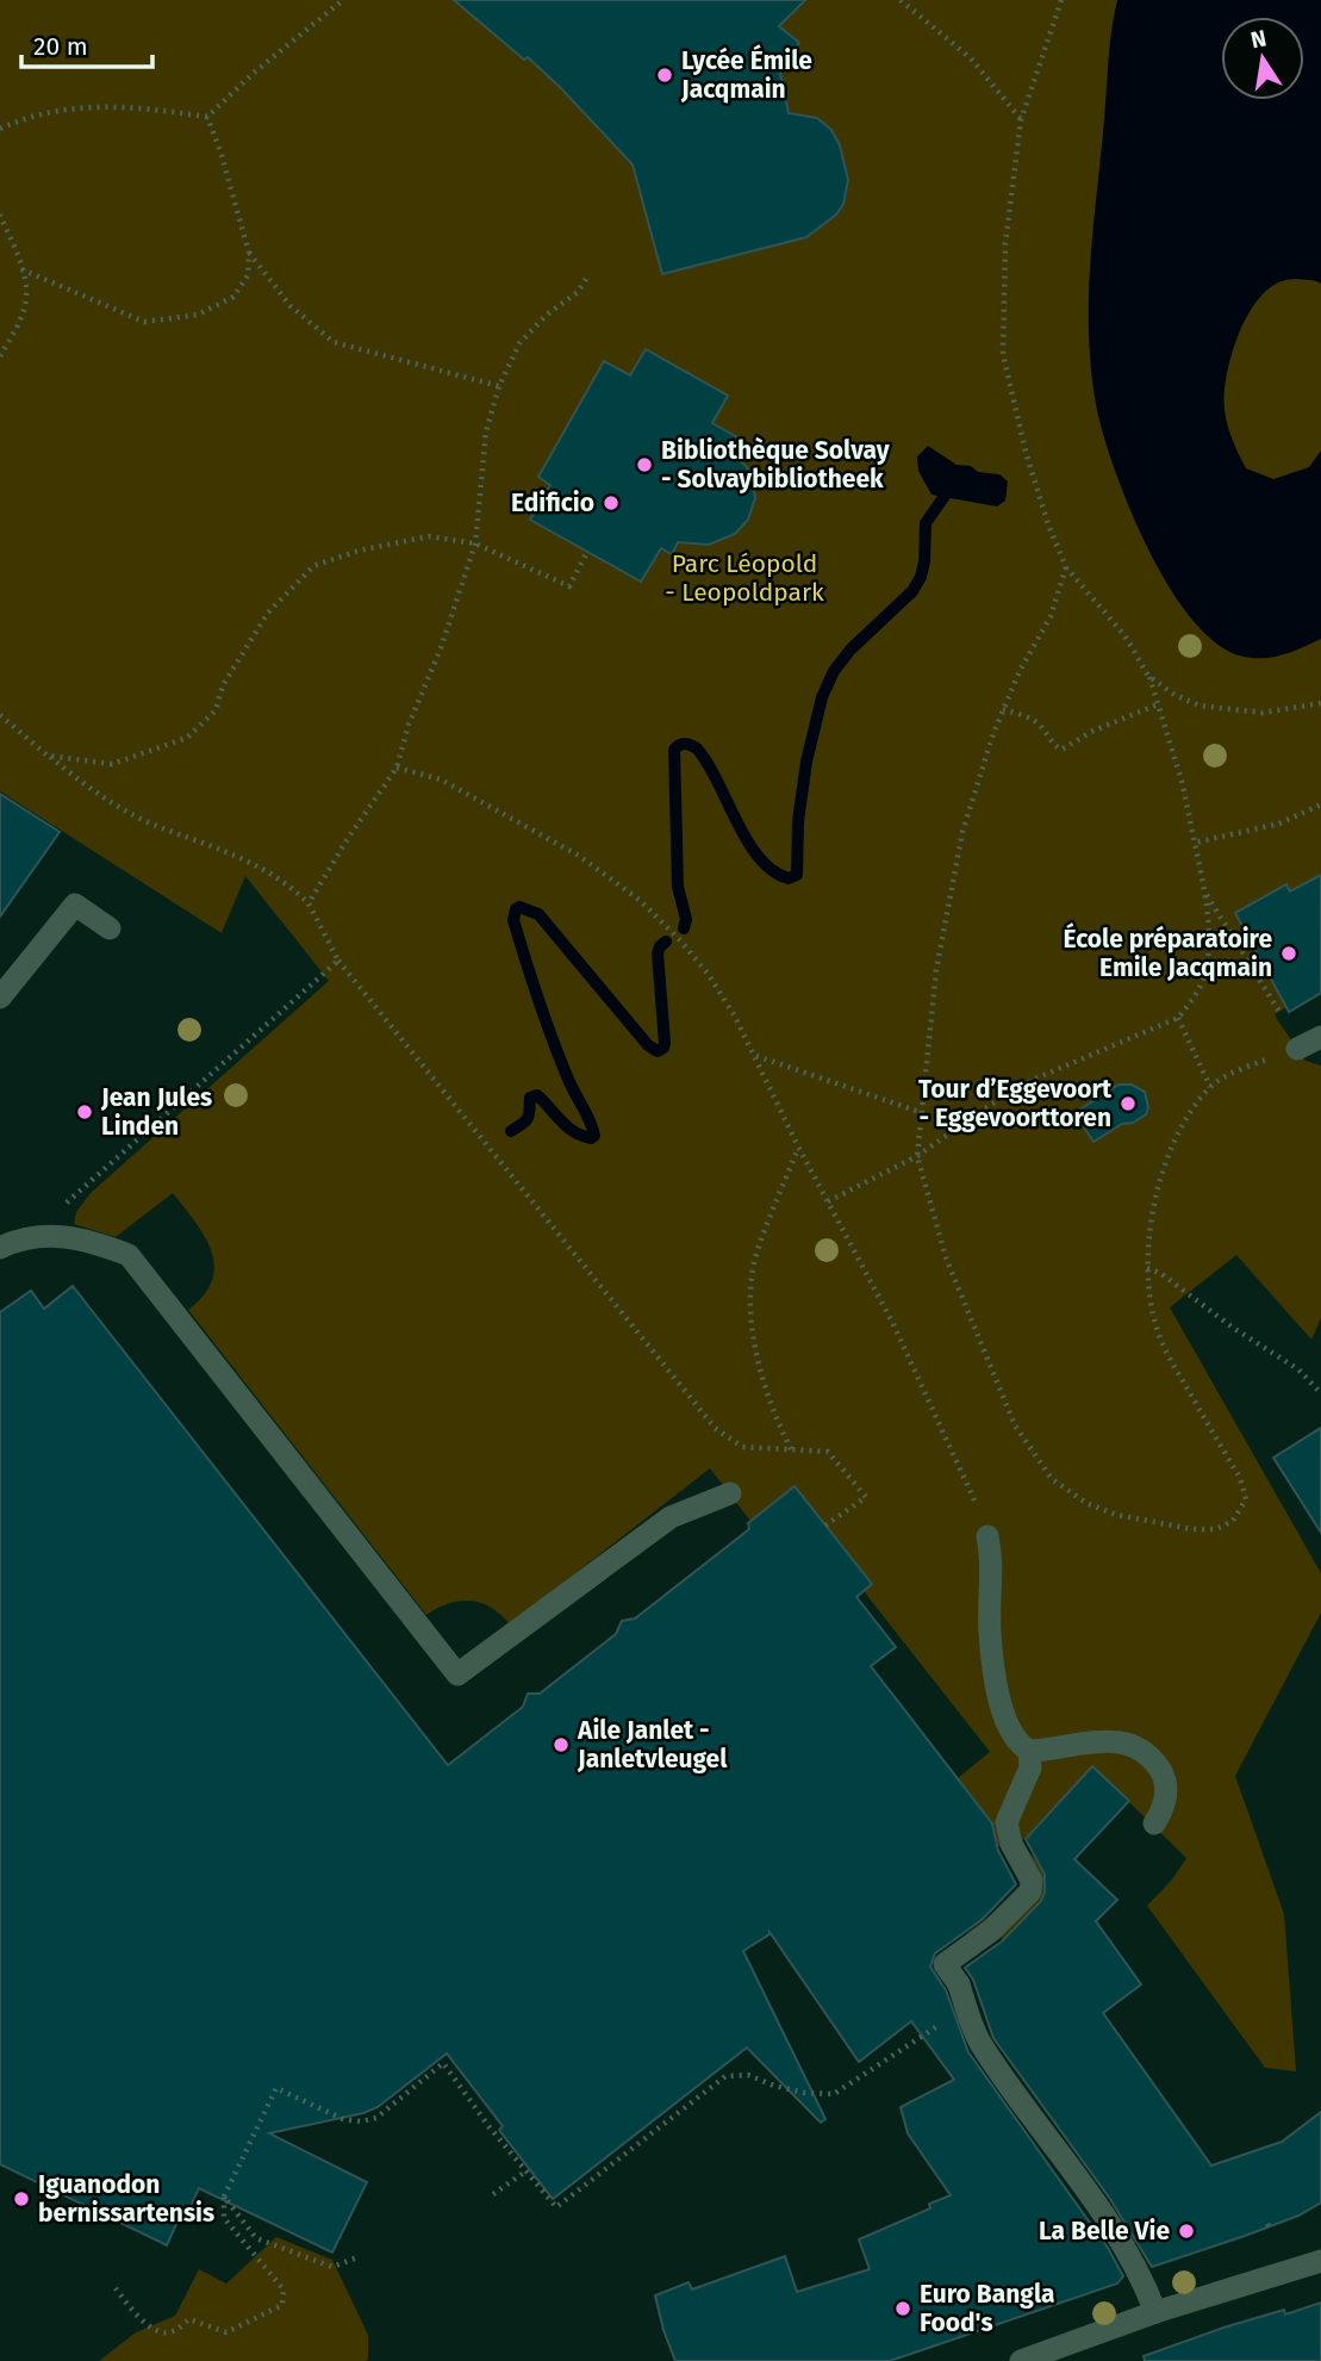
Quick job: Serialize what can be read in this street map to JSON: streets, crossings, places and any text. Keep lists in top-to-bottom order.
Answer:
{
  "parks": ["Parc Léopold - Leopoldpark"],
  "places": [
    "Lycée Émile Jacqmain",
    "Bibliothèque Solvay - Solvaybibliotheek",
    "Edificio",
    "École préparatoire Emile Jacqmain",
    "Tour d’Eggevoort - Eggevoorttoren",
    "Jean Jules Linden",
    "Aile Janlet - Janletvleugel",
    "Iguanodon bernissartensis",
    "La Belle Vie",
    "Euro Bangla Food's"
  ],
  "scale_bar": "20 m",
  "north": "top"
}
